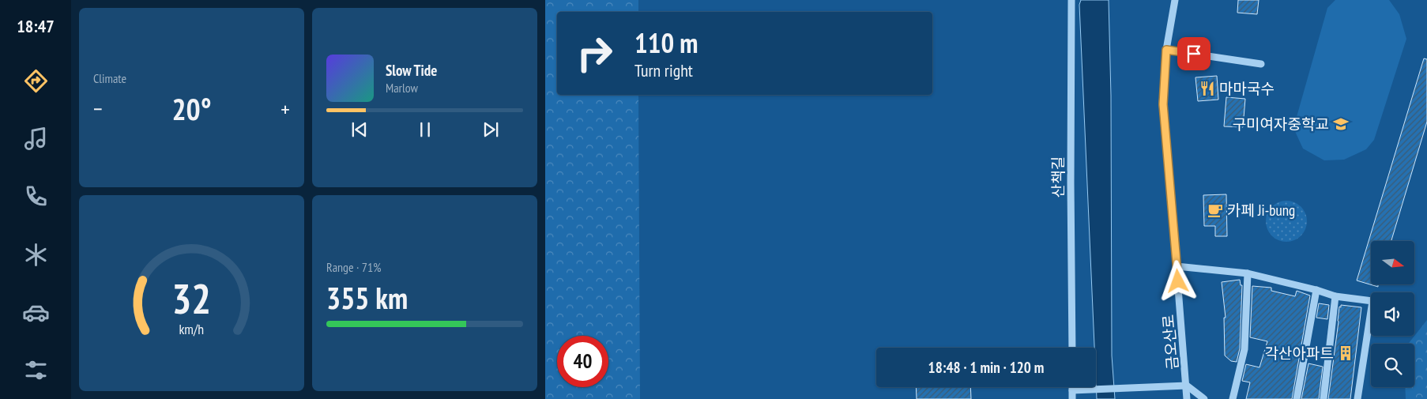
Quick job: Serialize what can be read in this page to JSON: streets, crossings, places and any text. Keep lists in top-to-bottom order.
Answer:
{
  "streets": {
    "street": ["산책길", "금오산로"]
  },
  "places": {
    "restaurant": ["마마국수"],
    "school or university": ["구미여자중학교"],
    "cafe": ["카페 Ji-bung"],
    "building": ["각산아파트"]
  },
  "north": "right",
  "page": {
    "tabs": "18:47",
    "tile": [
      "Climate",
      ["Range · 71%", "355 km"]
    ],
    "turn": ["110 m", "Turn right"],
    "song": ["Slow Tide", "Marlow"],
    "heat": ["−", "20°", "+"],
    "limit": "40",
    "trip": "18:48 · 1 min · 120 m",
    "gauge": ["32", "km/h"]
  }
}
